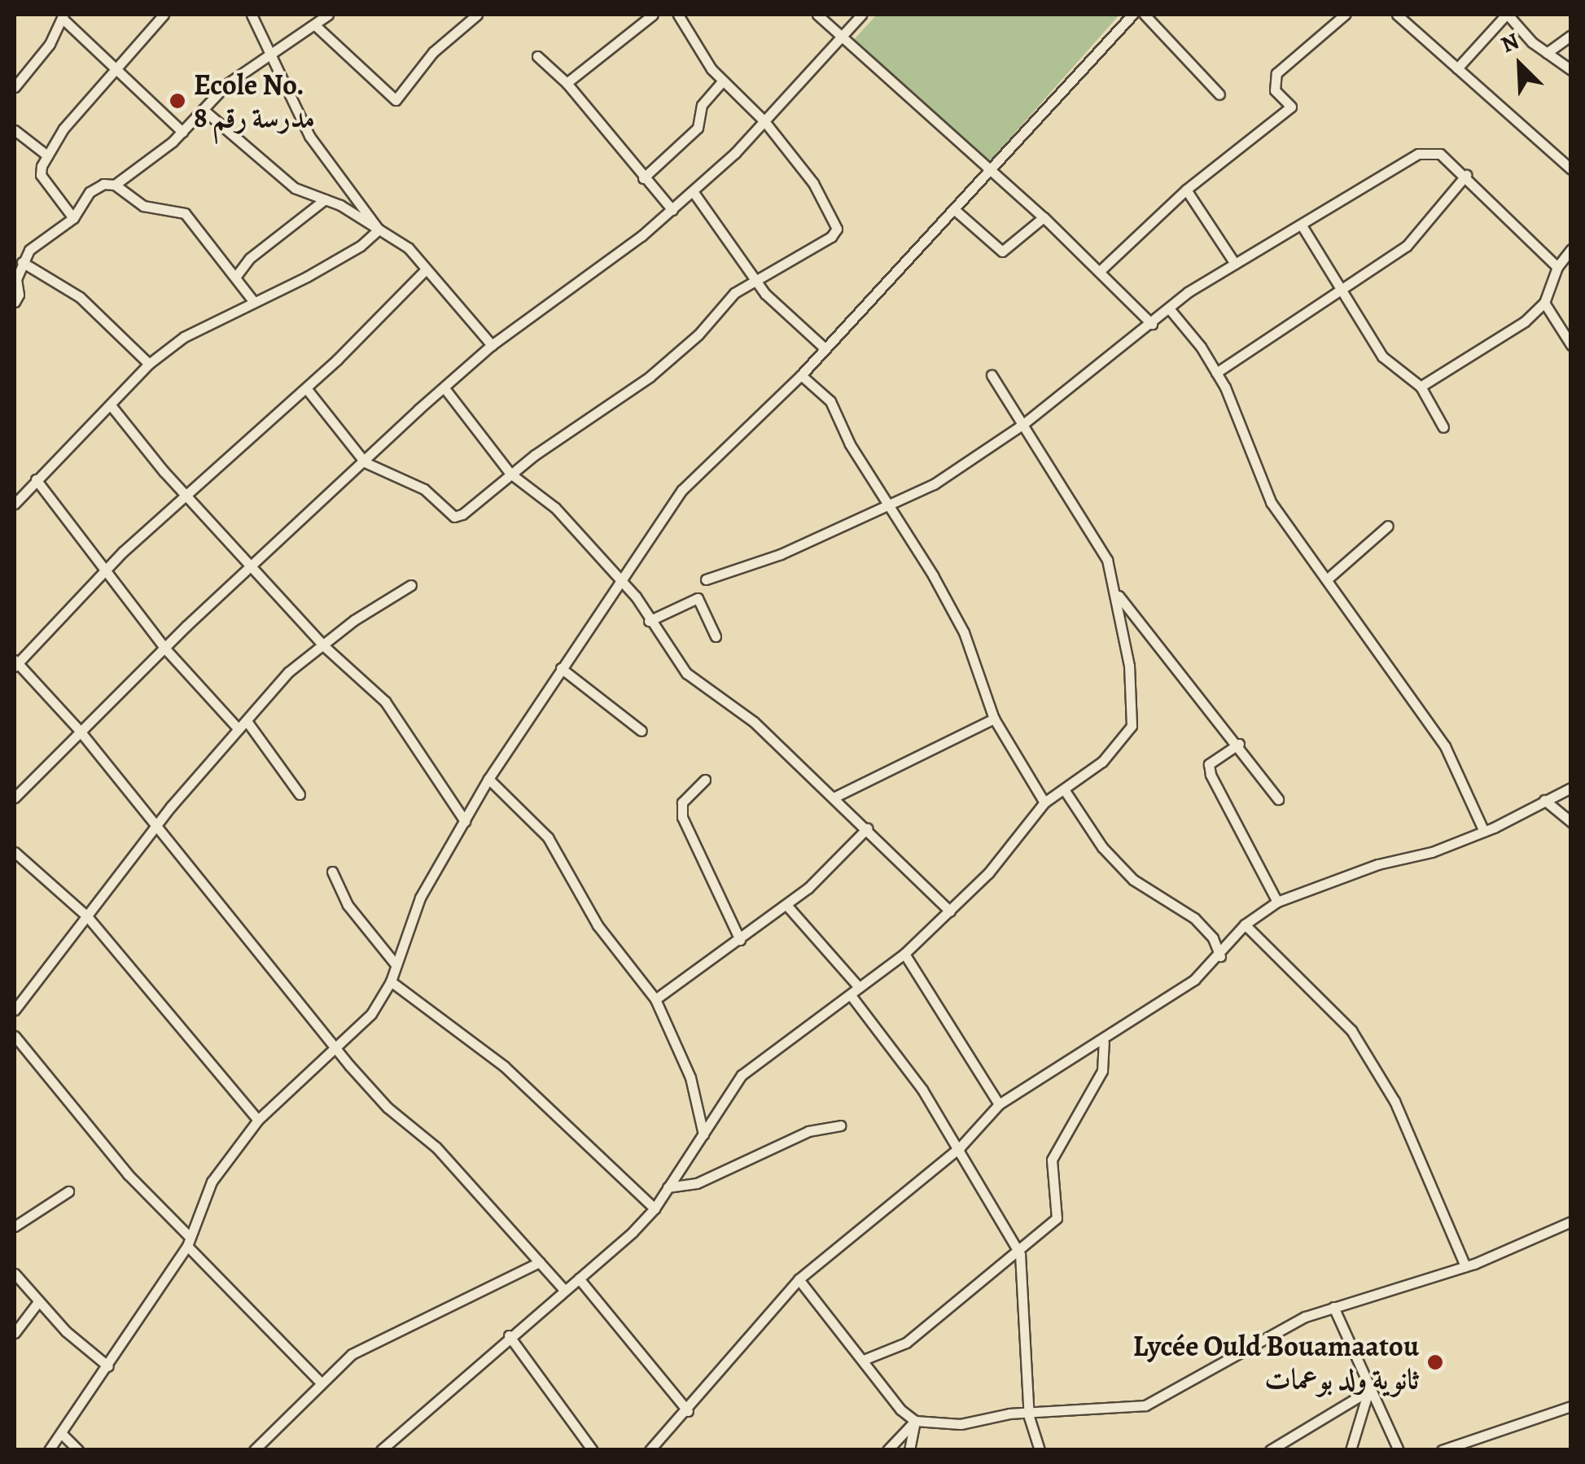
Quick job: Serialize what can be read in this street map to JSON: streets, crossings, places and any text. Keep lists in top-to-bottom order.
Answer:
{
  "places": ["Ecole No. 8 مدرسة رقم", "Lycée Ould Bouamaatou ثانوية ولد بوعمات"],
  "north": "top left"
}
